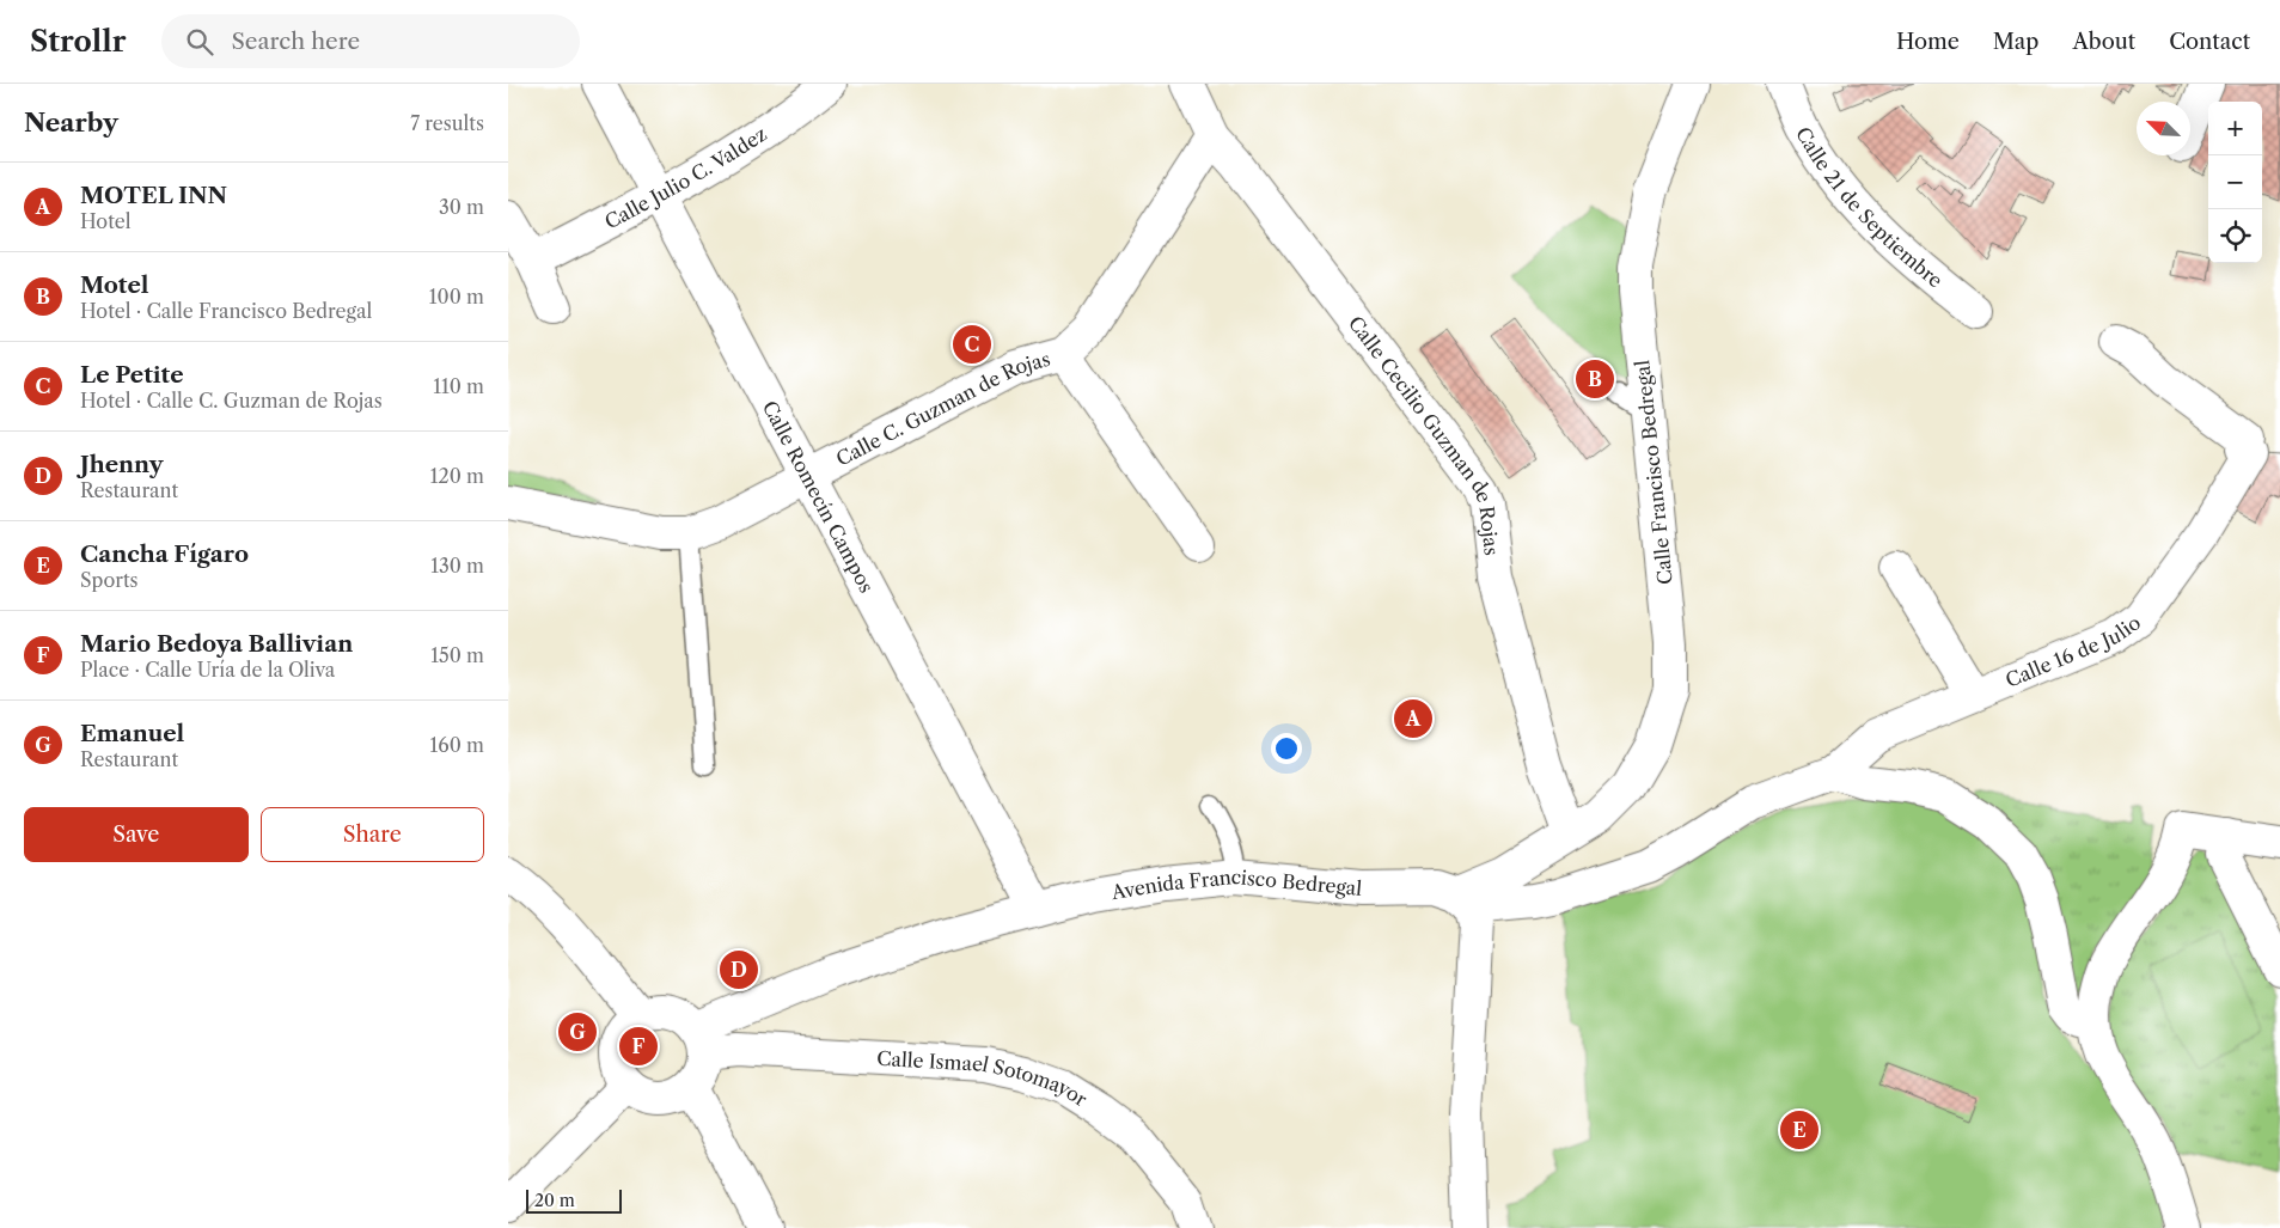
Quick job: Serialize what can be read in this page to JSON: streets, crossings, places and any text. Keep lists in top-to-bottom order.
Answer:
{
  "streets": {
    "street": [
      "Calle Julio C. Valdez",
      "Calle 21 de Septiembre",
      "Calle C. Guzman de Rojas",
      "Calle Cecilio Guzman de Rojas",
      "Calle Francisco Bedregal",
      "Calle Romecín Campos",
      "Calle 16 de Julio",
      "Avenida Francisco Bedregal",
      "Calle Ismael Sotomayor"
    ]
  },
  "crossings": [
    ["Calle Julio C. Valdez", "Calle Romecín Campos"],
    ["Calle C. Guzman de Rojas", "Calle Cecilio Guzman de Rojas"],
    ["Calle C. Guzman de Rojas", "Calle Romecín Campos"],
    ["Calle Cecilio Guzman de Rojas", "Calle Francisco Bedregal"],
    ["Calle Francisco Bedregal", "Avenida Francisco Bedregal"],
    ["Calle Romecín Campos", "Avenida Francisco Bedregal"],
    ["Calle 16 de Julio", "Avenida Francisco Bedregal"],
    ["Avenida Francisco Bedregal", "Calle Ismael Sotomayor"]
  ],
  "scale_bar": "20 m",
  "north": "top left",
  "page": {
    "header": "Strollr",
    "search": "Search here",
    "nav": [
      "Home",
      "Map",
      "About",
      "Contact"
    ],
    "heading": ["Nearby", "7 results"],
    "map_buttons": ["+", "−"],
    "list": [
      {
        "mark": "A",
        "name": "MOTEL INN",
        "note": "Hotel",
        "value": "30 m"
      },
      {
        "mark": "B",
        "name": "Motel",
        "note": "Hotel · Calle Francisco Bedregal",
        "value": "100 m"
      },
      {
        "mark": "C",
        "name": "Le Petite",
        "note": "Hotel · Calle C. Guzman de Rojas",
        "value": "110 m"
      },
      {
        "mark": "D",
        "name": "Jhenny",
        "note": "Restaurant",
        "value": "120 m"
      },
      {
        "mark": "E",
        "name": "Cancha Fígaro",
        "note": "Sports",
        "value": "130 m"
      },
      {
        "mark": "F",
        "name": "Mario Bedoya Ballivian",
        "note": "Place · Calle Uría de la Oliva",
        "value": "150 m"
      },
      {
        "mark": "G",
        "name": "Emanuel",
        "note": "Restaurant",
        "value": "160 m"
      }
    ],
    "pins": [
      "C",
      "B",
      "A",
      "D",
      "G",
      "F",
      "E"
    ],
    "buttons": ["Save", "Share"],
    "scale": "20 m"
  }
}
